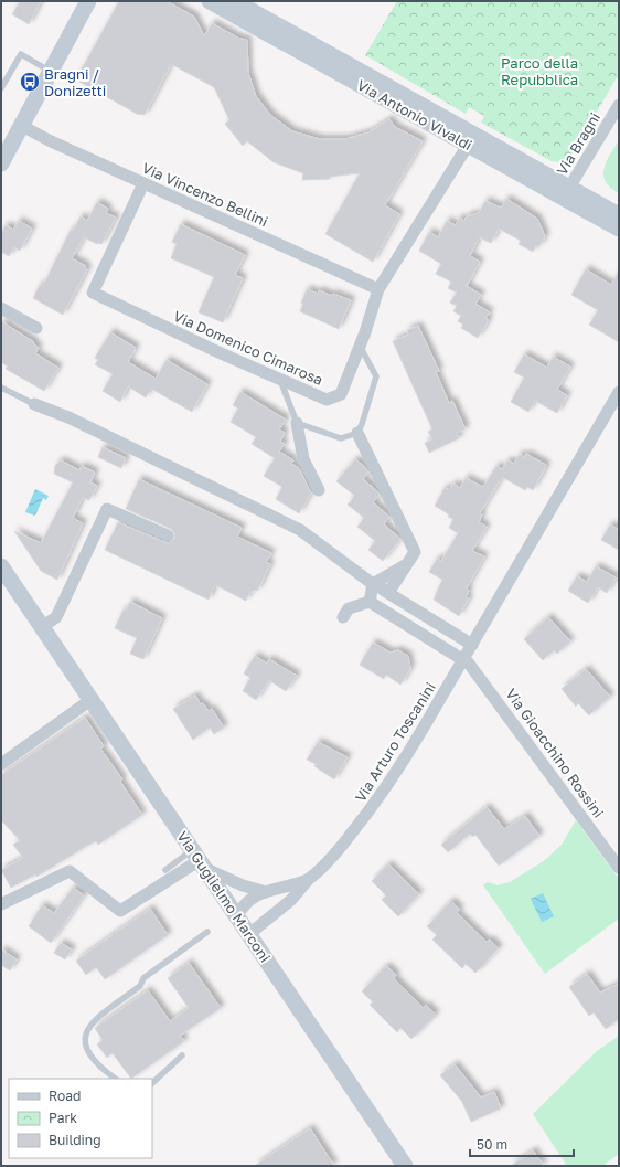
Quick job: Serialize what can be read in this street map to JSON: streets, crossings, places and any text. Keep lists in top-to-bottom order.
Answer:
{
  "streets": {
    "street": [
      "Via Antonio Vivaldi",
      "Via Bragni",
      "Via Vincenzo Bellini",
      "Via Domenico Cimarosa",
      "Via Arturo Toscanini",
      "Via Gioacchino Rossini",
      "Via Guglielmo Marconi"
    ]
  },
  "crossings": [
    ["Via Antonio Vivaldi", "Via Bragni"],
    ["Via Antonio Vivaldi", "Via Domenico Cimarosa"],
    ["Via Vincenzo Bellini", "Via Domenico Cimarosa"],
    ["Via Arturo Toscanini", "Via Gioacchino Rossini"],
    ["Via Arturo Toscanini", "Via Guglielmo Marconi"]
  ],
  "parks": ["Parco della Repubblica"],
  "places": {
    "bus stop": ["Bragni / Donizetti"]
  },
  "legend": ["Road", "Park", "Building"],
  "scale_bar": "50 m"
}
